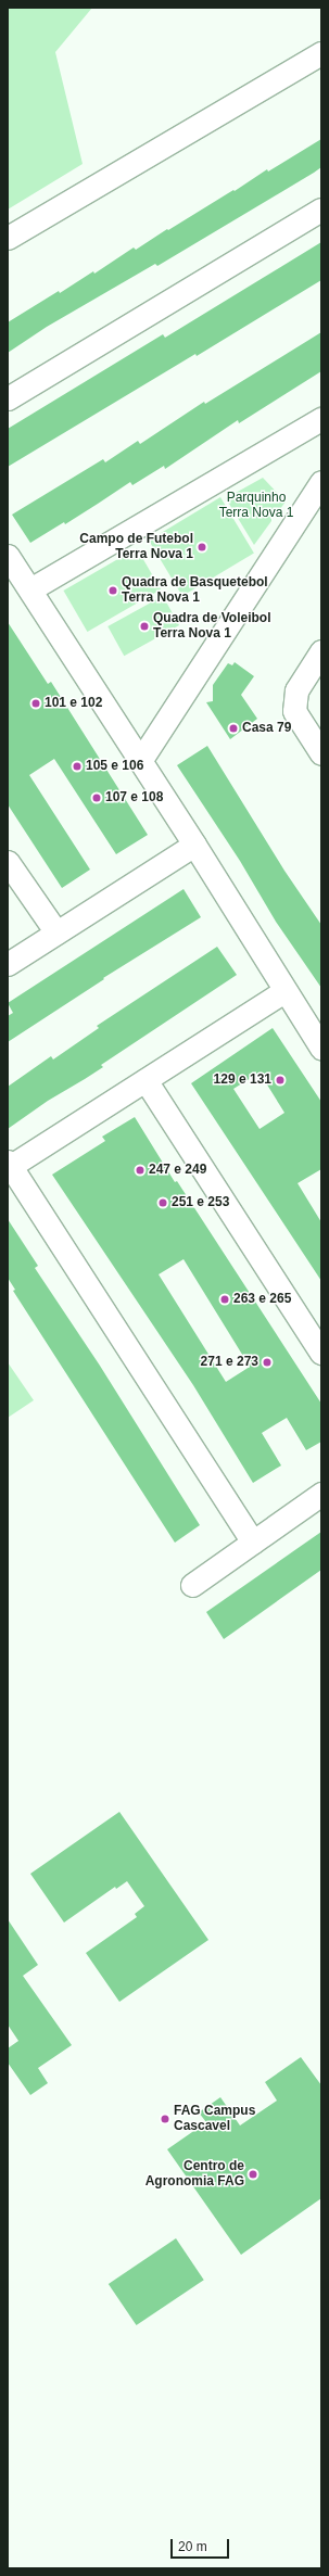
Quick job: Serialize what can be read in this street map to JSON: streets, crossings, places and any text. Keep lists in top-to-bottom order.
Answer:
{
  "parks": ["Parquinho Terra Nova 1"],
  "places": [
    "Campo de Futebol Terra Nova 1",
    "Quadra de Basquetebol Terra Nova 1",
    "Quadra de Voleibol Terra Nova 1",
    "101 e 102",
    "Casa 79",
    "105 e 106",
    "107 e 108",
    "129 e 131",
    "247 e 249",
    "251 e 253",
    "263 e 265",
    "271 e 273",
    "FAG Campus Cascavel",
    "Centro de Agronomia FAG"
  ],
  "scale_bar": "20 m"
}
